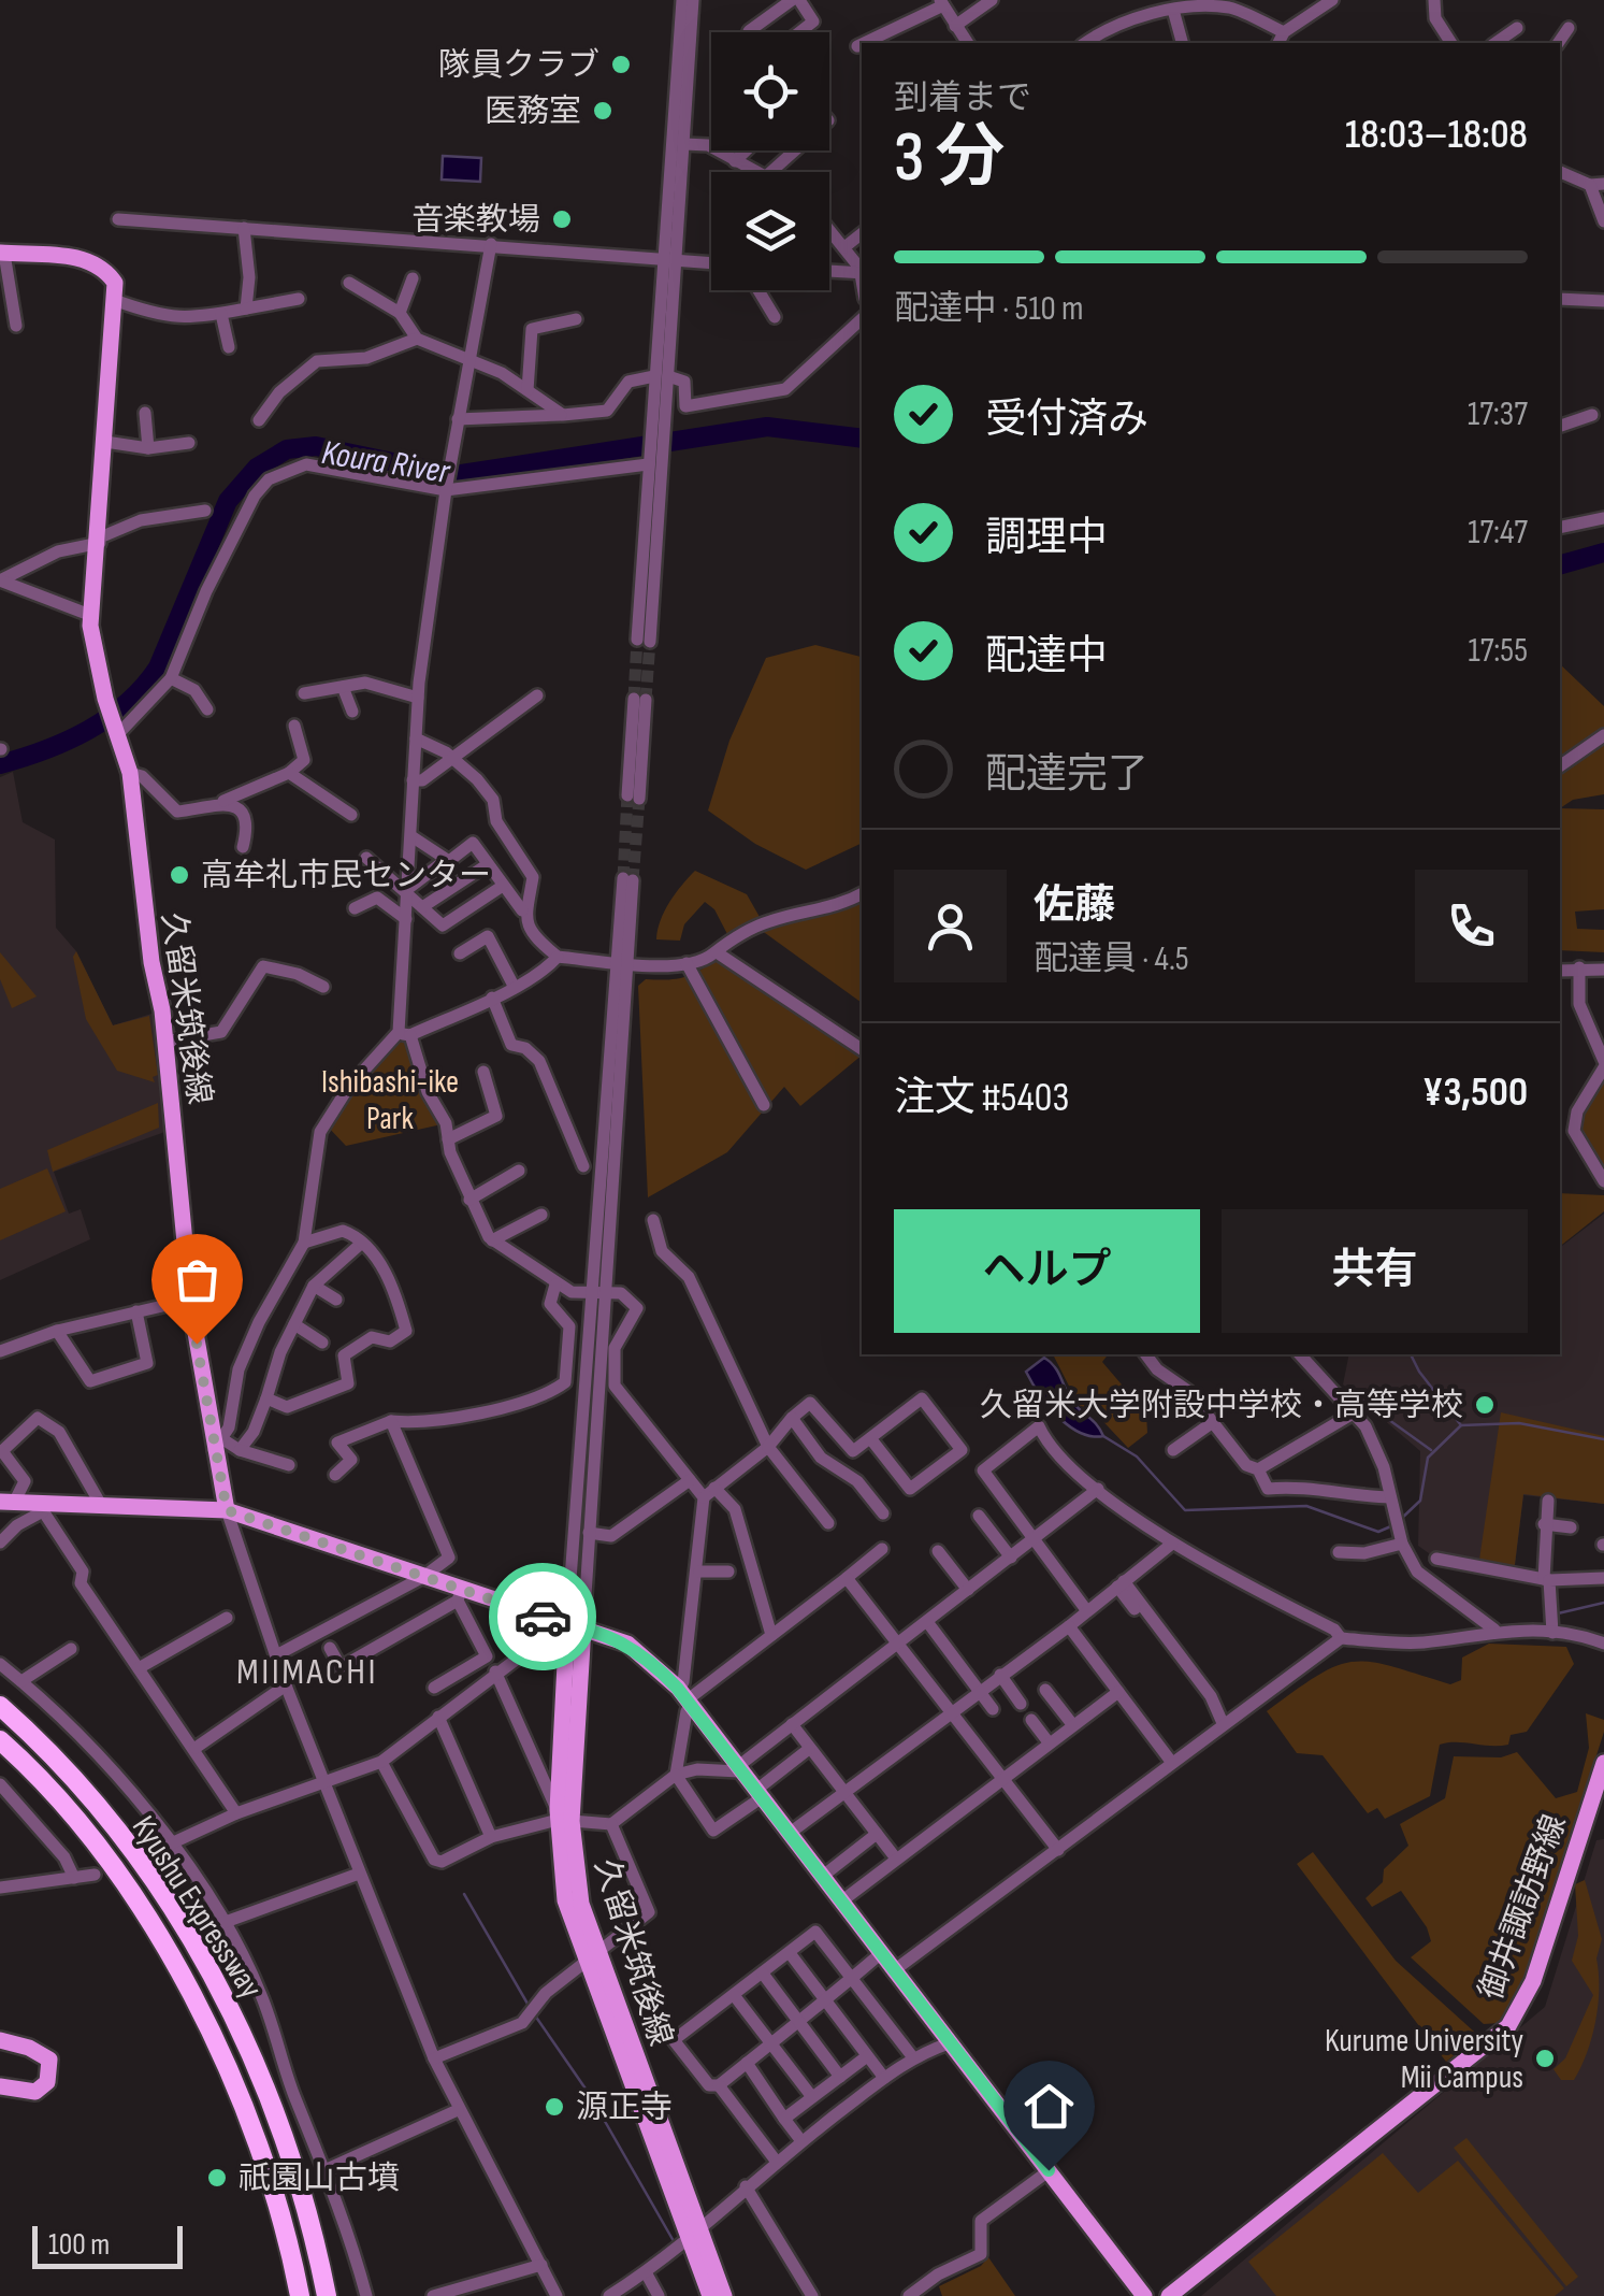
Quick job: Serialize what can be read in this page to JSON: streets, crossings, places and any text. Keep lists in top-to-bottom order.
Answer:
{
  "streets": {
    "highway": ["Kyushu Expressway"],
    "main road": ["久留米筑後線", "御井諏訪野線"]
  },
  "districts": ["MIIMACHI"],
  "water": ["Koura River"],
  "parks": ["Ishibashi-ike Park"],
  "places": [
    "隊員クラブ",
    "医務室",
    "音楽教場",
    "高牟礼市民センター",
    "久留米大学附設中学校・高等学校",
    "Kurume University Mii Campus",
    "源正寺",
    "祇園山古墳"
  ],
  "scale_bar": "100 m",
  "page": {
    "heading": ["3 分", "到着まで", "18:03–18:08"],
    "panel": [
      "佐藤",
      "配達員 · 4.5",
      "注文 #5403",
      "¥3,500"
    ],
    "bar": "配達中 · 510 m",
    "list": [
      ["受付済み", "17:37"],
      ["調理中", "17:47"],
      ["配達中", "17:55"],
      "配達完了"
    ],
    "buttons": ["ヘルプ", "共有"],
    "scale": "100 m"
  }
}
